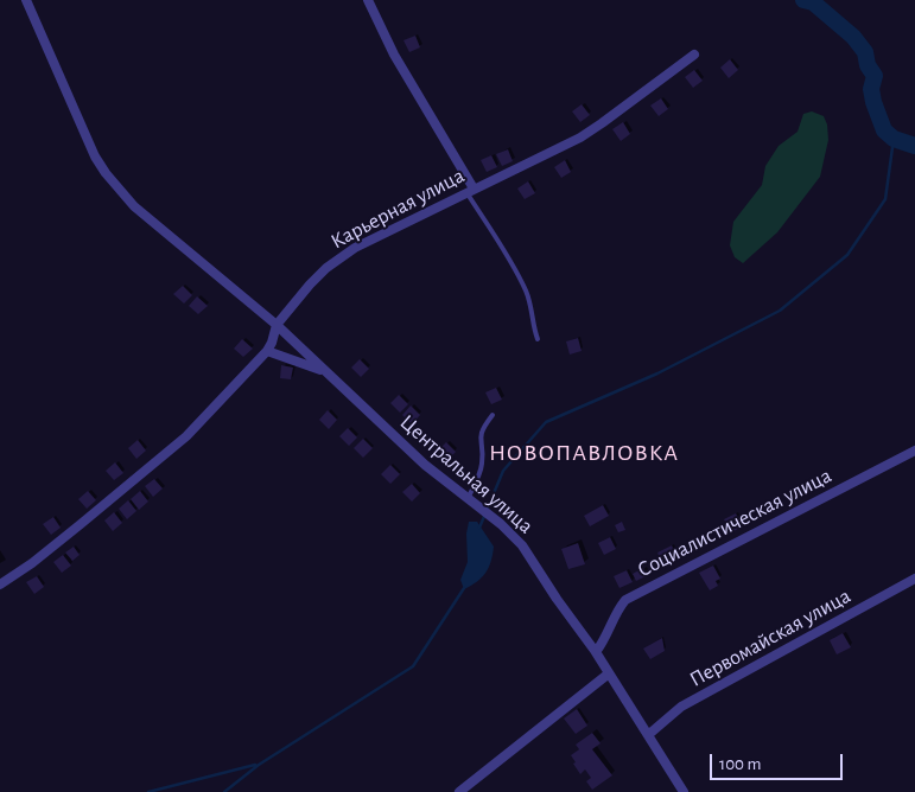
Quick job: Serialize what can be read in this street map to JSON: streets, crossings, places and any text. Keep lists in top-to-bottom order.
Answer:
{
  "streets": {
    "street": [
      "Карьерная улица",
      "Центральная улица",
      "Социалистическая улица",
      "Первомайская улица"
    ]
  },
  "crossings": [
    ["Карьерная улица", "Центральная улица"],
    ["Центральная улица", "Социалистическая улица"],
    ["Центральная улица", "Первомайская улица"]
  ],
  "districts": ["НОВОПАВЛОВКА"],
  "scale_bar": "100 m"
}
